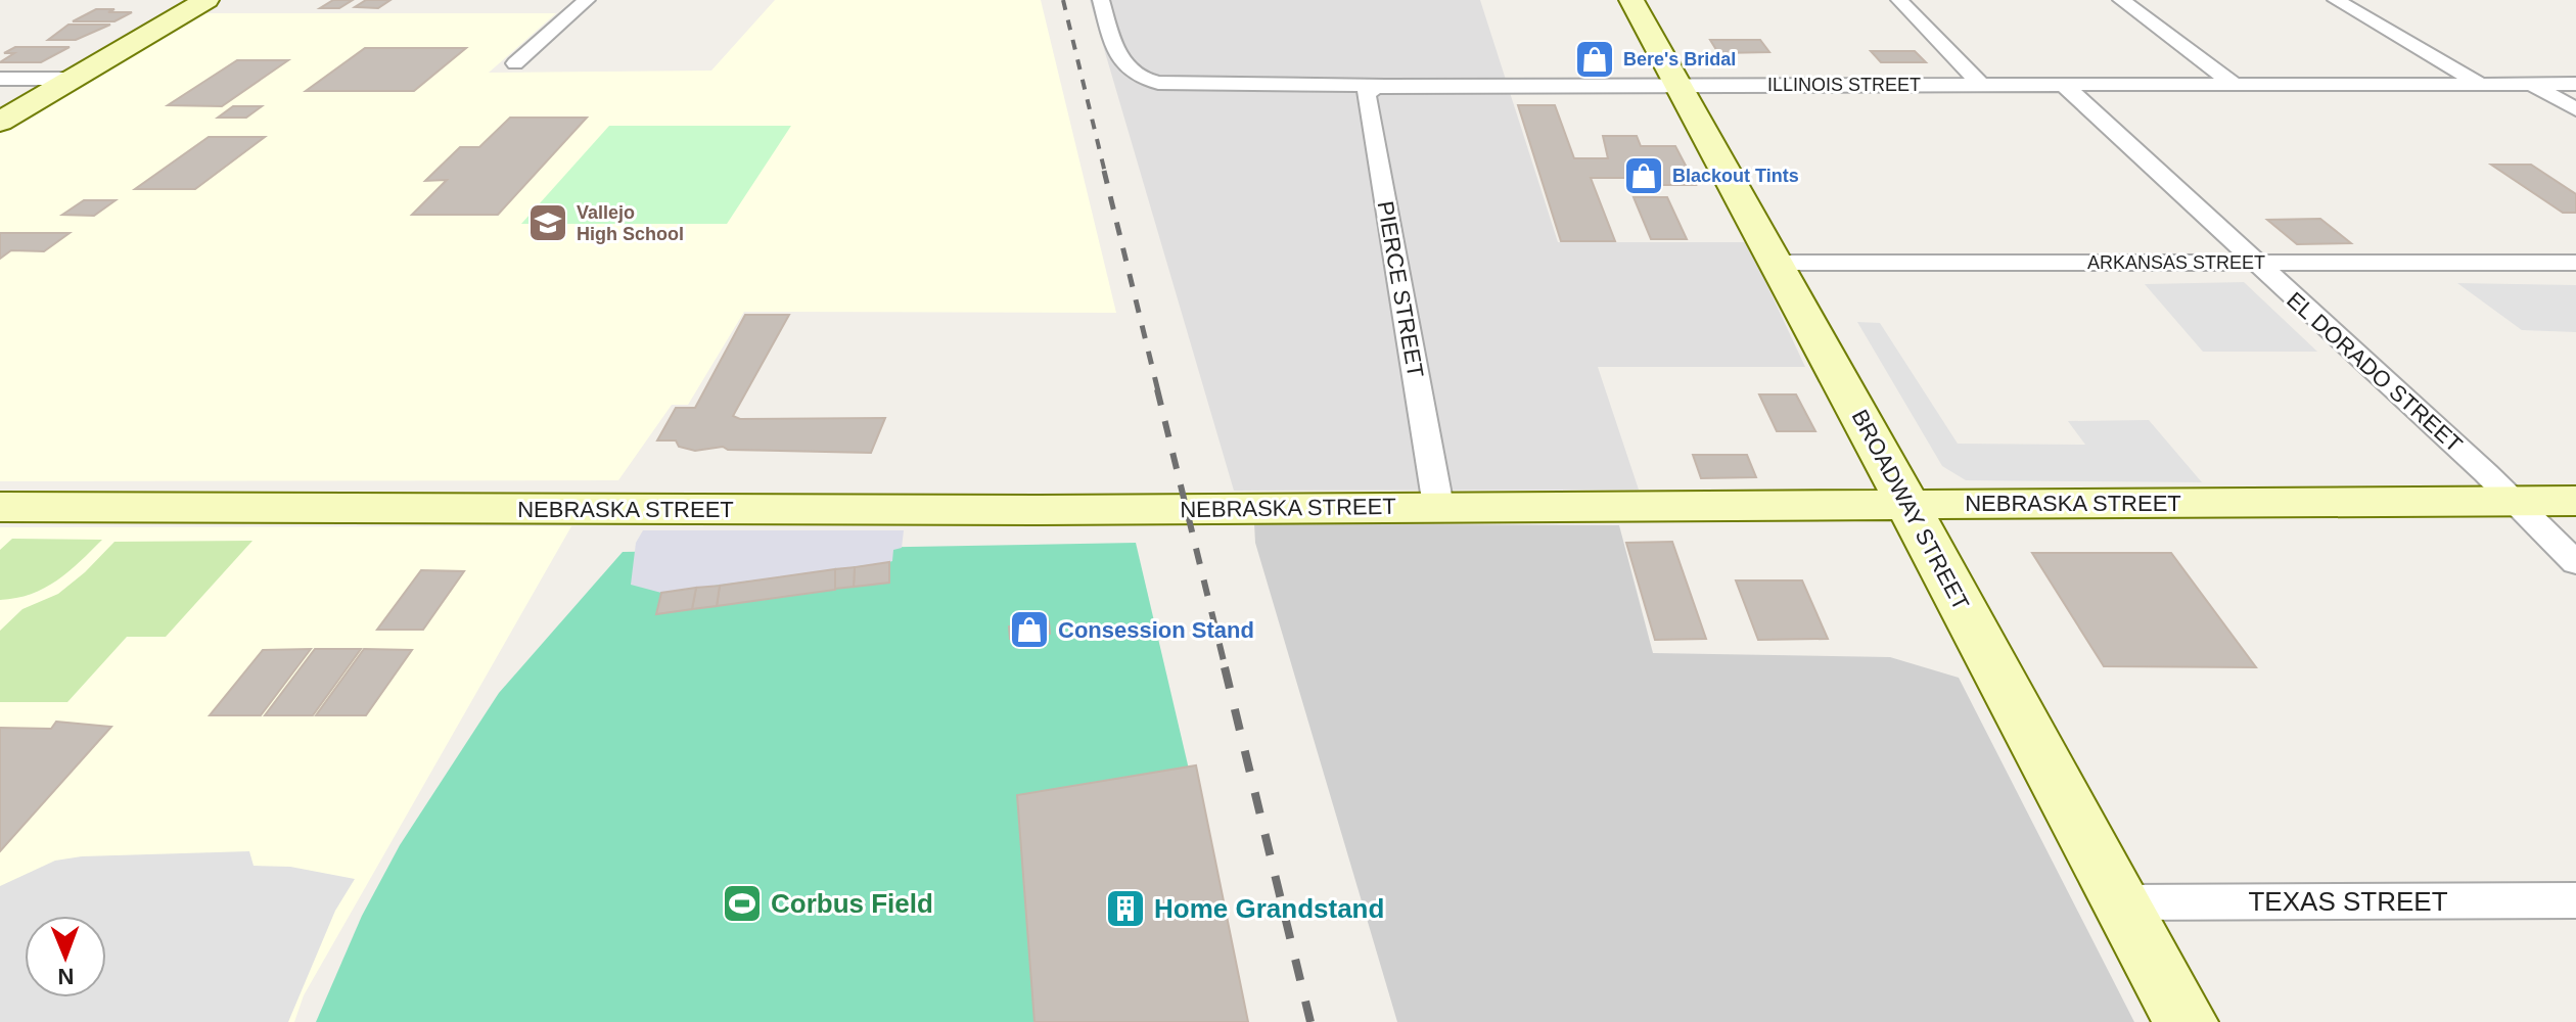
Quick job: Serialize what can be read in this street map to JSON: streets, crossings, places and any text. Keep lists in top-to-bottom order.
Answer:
{
  "streets": {
    "street": [
      "ILLINOIS STREET",
      "ARKANSAS STREET",
      "PIERCE STREET",
      "EL DORADO STREET",
      "NEBRASKA STREET",
      "BROADWAY STREET",
      "TEXAS STREET"
    ]
  },
  "crossings": [
    ["ILLINOIS STREET", "PIERCE STREET"],
    ["ILLINOIS STREET", "EL DORADO STREET"],
    ["ILLINOIS STREET", "BROADWAY STREET"],
    ["ARKANSAS STREET", "EL DORADO STREET"],
    ["ARKANSAS STREET", "BROADWAY STREET"],
    ["PIERCE STREET", "NEBRASKA STREET"],
    ["EL DORADO STREET", "NEBRASKA STREET"],
    ["NEBRASKA STREET", "BROADWAY STREET"],
    ["BROADWAY STREET", "TEXAS STREET"]
  ],
  "places": {
    "shop": ["Bere's Bridal", "Blackout Tints", "Consession Stand"],
    "school or university": ["Vallejo High School"],
    "sports": ["Corbus Field"],
    "building": ["Home Grandstand"]
  },
  "north": "bottom"
}
